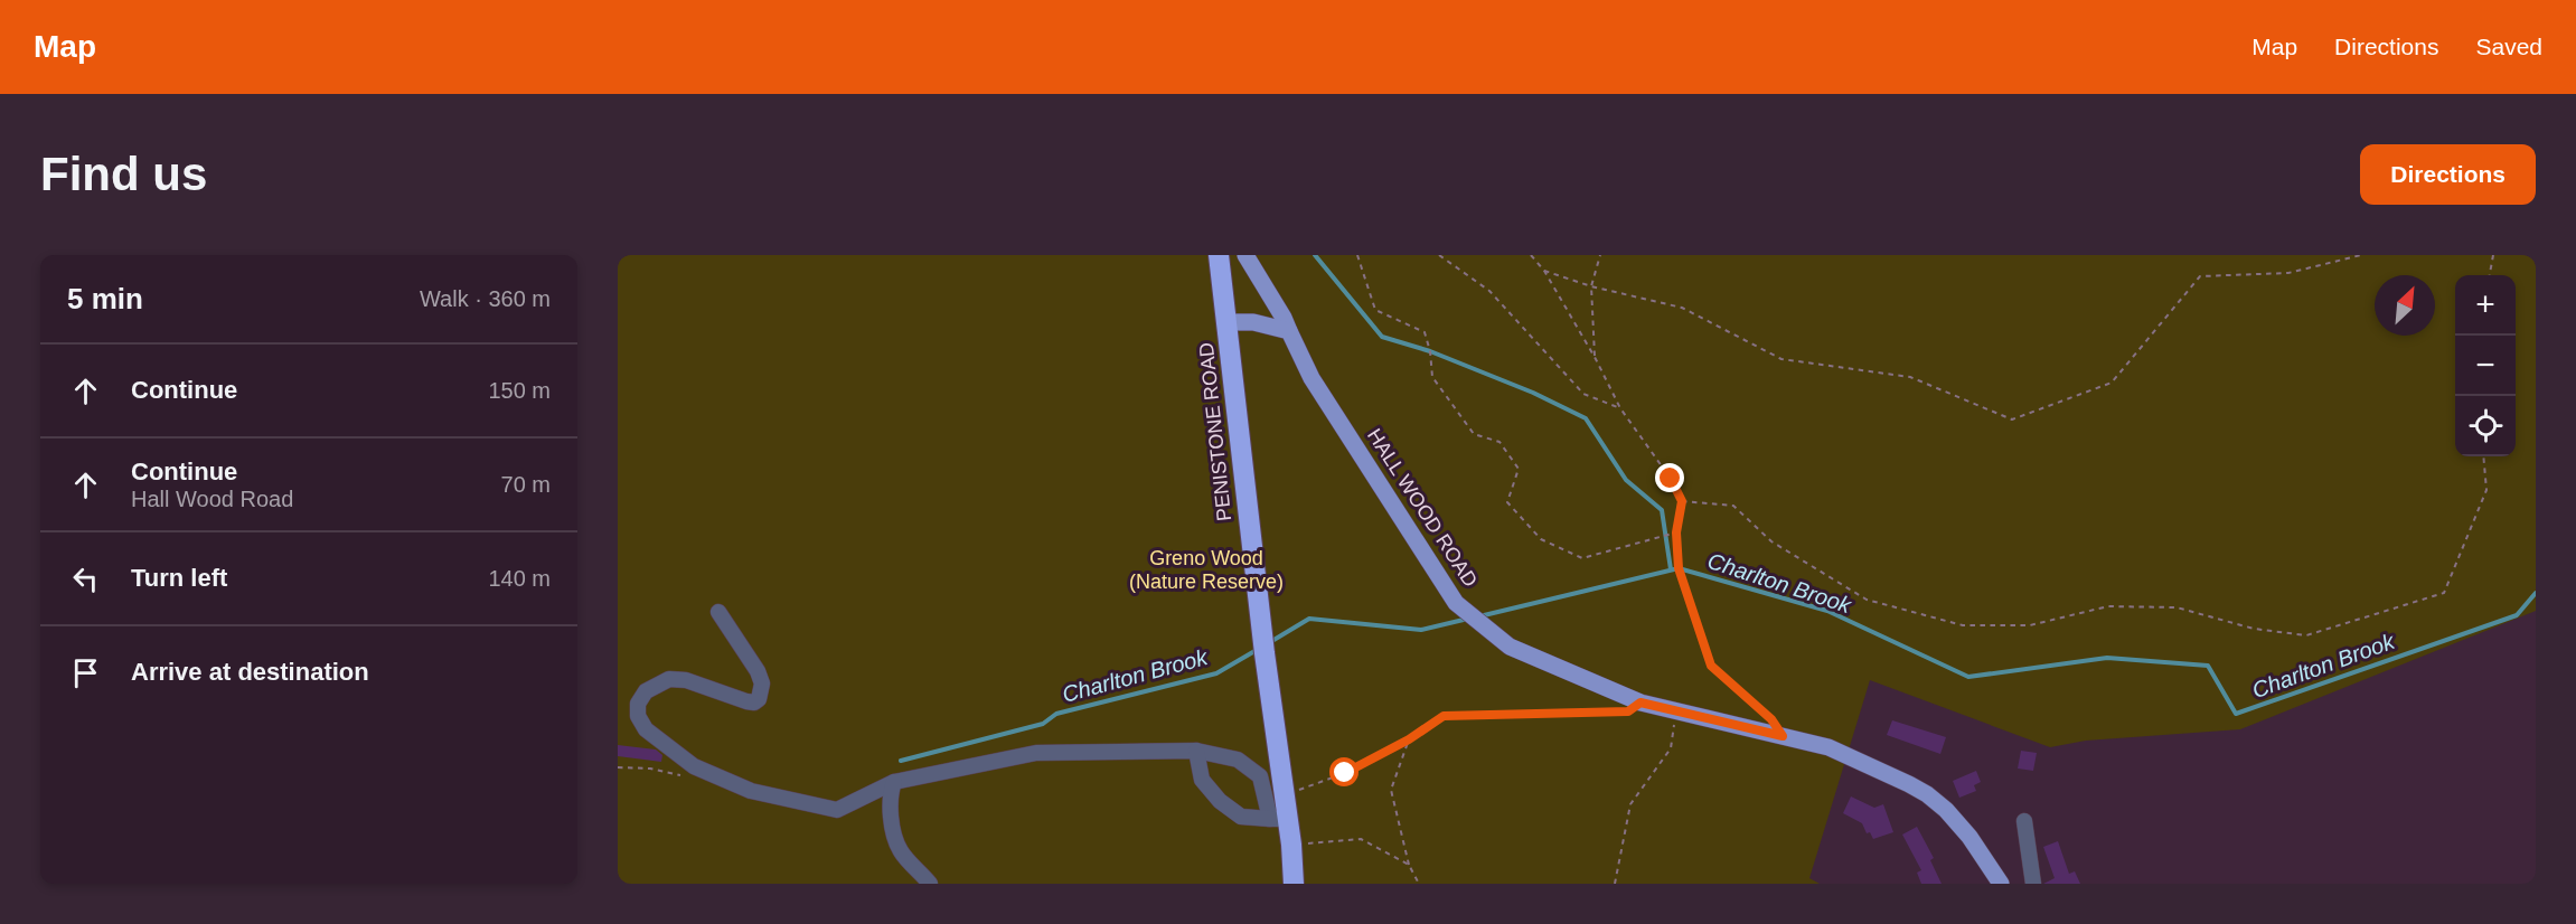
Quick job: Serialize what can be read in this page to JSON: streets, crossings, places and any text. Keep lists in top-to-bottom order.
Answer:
{
  "streets": {
    "highway": ["PENISTONE ROAD"],
    "main road": ["HALL WOOD ROAD"]
  },
  "water": ["Charlton Brook"],
  "parks": ["Greno Wood (Nature Reserve)"],
  "north": "top right",
  "page": {
    "header": "Map",
    "nav": ["Map", "Directions", "Saved"],
    "buttons": "Directions",
    "title": "Find us",
    "heading": ["5 min", "Walk · 360 m"],
    "map_buttons": ["+", "−"],
    "list": [
      ["Continue", "150 m"],
      ["Continue", "Hall Wood Road", "70 m"],
      ["Turn left", "140 m"],
      "Arrive at destination"
    ]
  }
}
